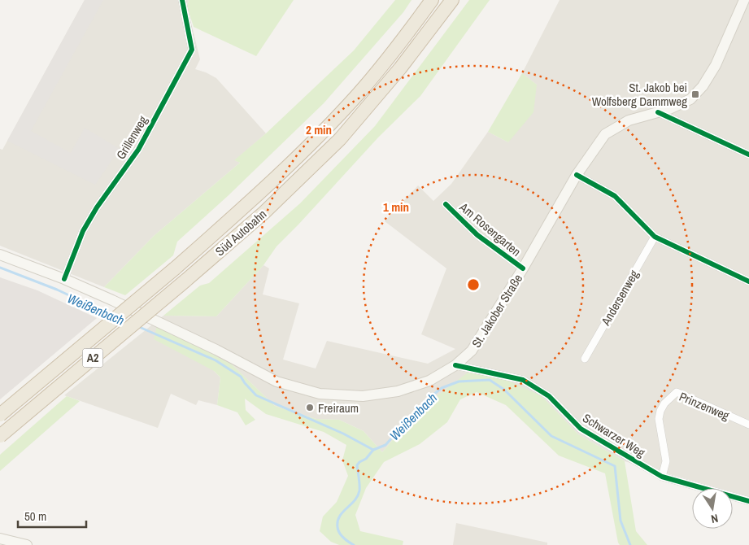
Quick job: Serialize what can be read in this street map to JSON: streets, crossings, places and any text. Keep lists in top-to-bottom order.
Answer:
{
  "streets": {
    "highway": ["Süd Autobahn", "A2"],
    "main road": ["St. Jakober Straße"],
    "street": [
      "Grillenweg",
      "Am Rosengarten",
      "Andersenweg",
      "Prinzenweg",
      "Schwarzer Weg"
    ]
  },
  "crossings": [
    ["Grillenweg", "St. Jakober Straße"],
    ["Am Rosengarten", "St. Jakober Straße"],
    ["St. Jakober Straße", "Schwarzer Weg"],
    ["Prinzenweg", "Schwarzer Weg"]
  ],
  "water": ["Weißenbach"],
  "places": {
    "transit": ["St. Jakob bei Wolfsberg Dammweg"],
    "other": ["Freiraum"]
  },
  "scale_bar": "50 m",
  "north": "bottom",
  "rings": ["2 min", "1 min"]
}
